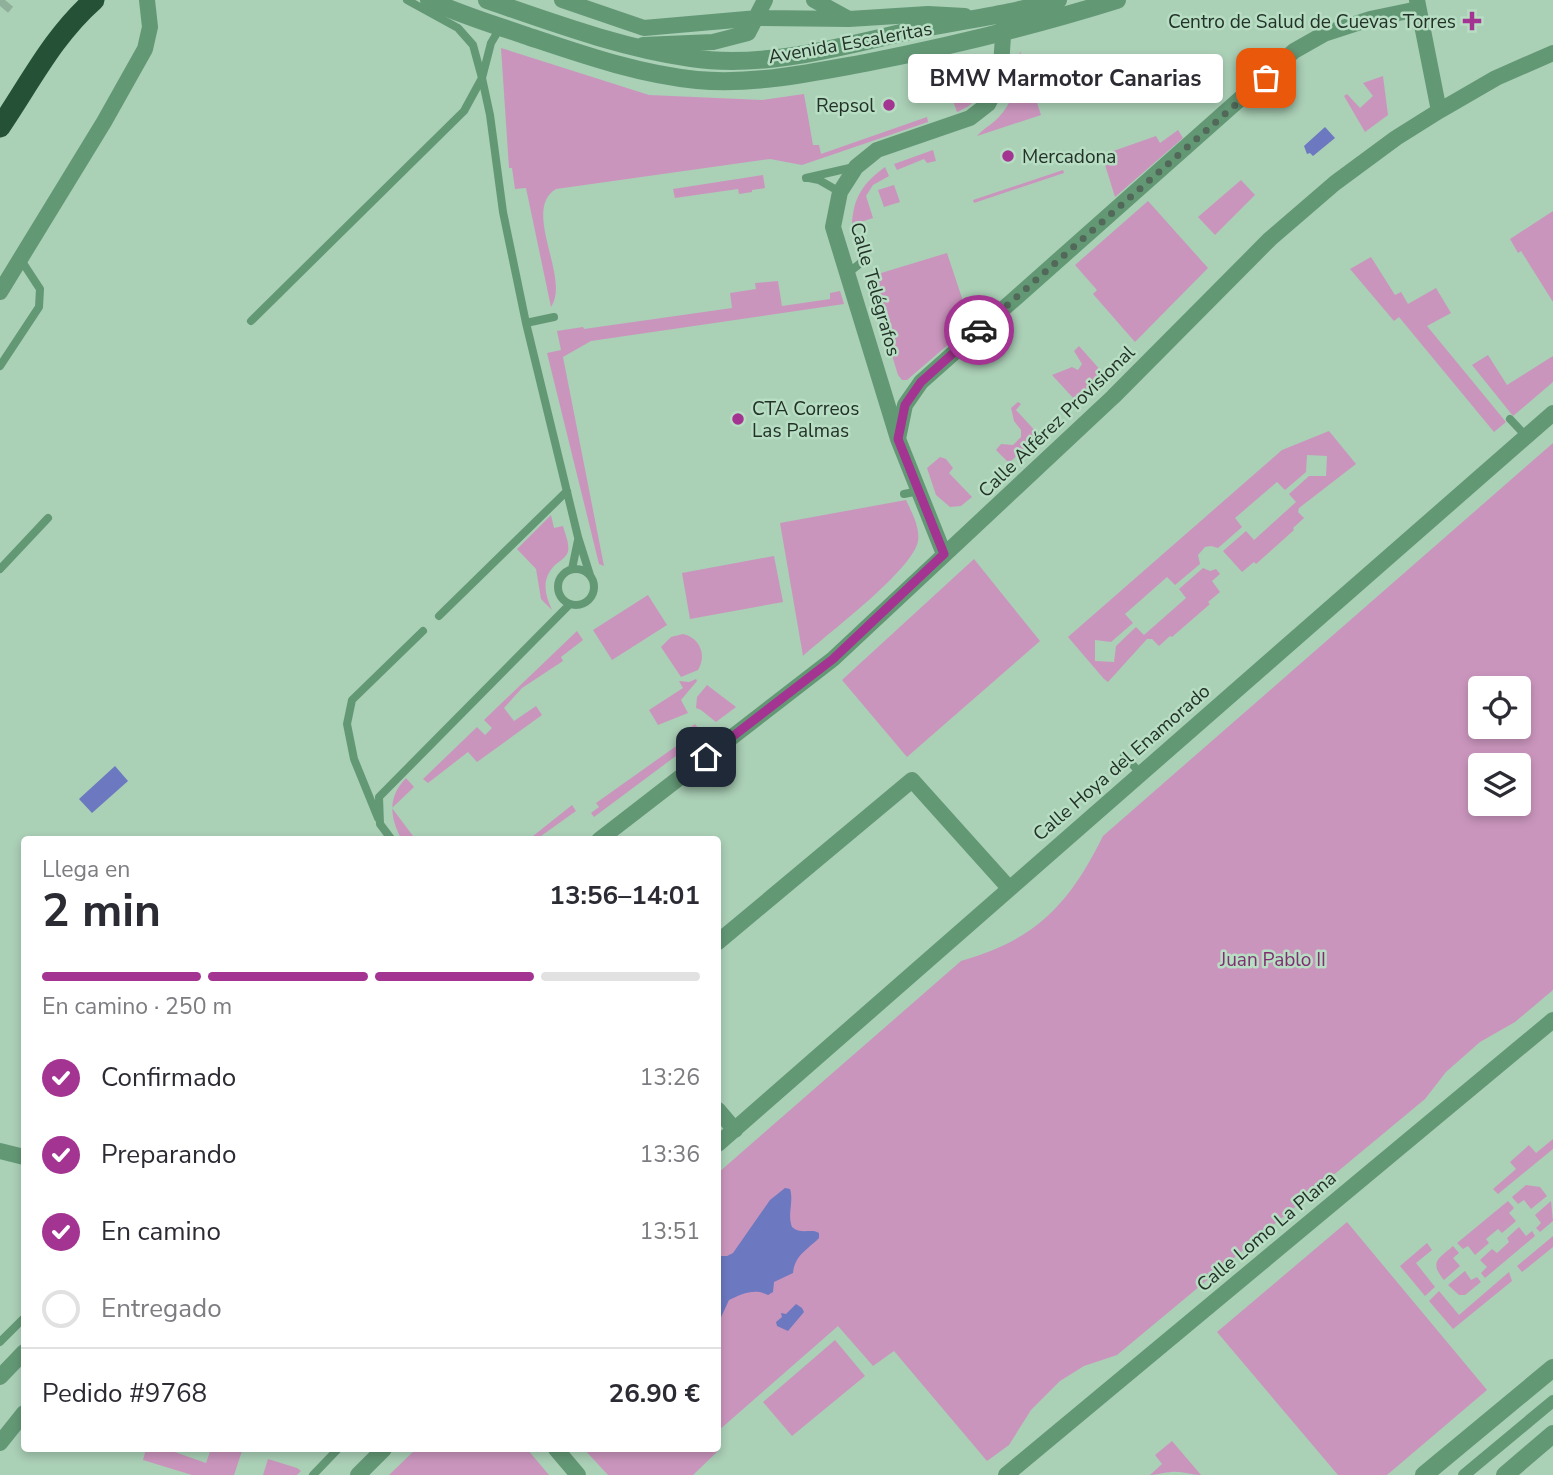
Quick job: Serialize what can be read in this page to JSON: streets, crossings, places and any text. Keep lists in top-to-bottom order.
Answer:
{
  "streets": {
    "street": [
      "Avenida Escaleritas",
      "Calle Telégrafos",
      "Calle Alférez Provisional",
      "Calle Hoya del Enamorado",
      "Calle Lomo La Plana"
    ]
  },
  "crossings": [
    ["Avenida Escaleritas", "Calle Telégrafos"],
    ["Calle Telégrafos", "Calle Alférez Provisional"]
  ],
  "parks": ["Juan Pablo II"],
  "places": {
    "health": ["Centro de Salud de Cuevas Torres"],
    "other": [
      "BMW Marmotor Canarias",
      "Repsol",
      "Mercadona",
      "CTA Correos Las Palmas"
    ]
  },
  "page": {
    "bubble": "BMW Marmotor Canarias",
    "heading": ["2 min", "Llega en", "13:56–14:01"],
    "panel": ["Pedido #9768", "26.90 €"],
    "bar": "En camino · 250 m",
    "list": [
      ["Confirmado", "13:26"],
      ["Preparando", "13:36"],
      ["En camino", "13:51"],
      "Entregado"
    ]
  }
}
